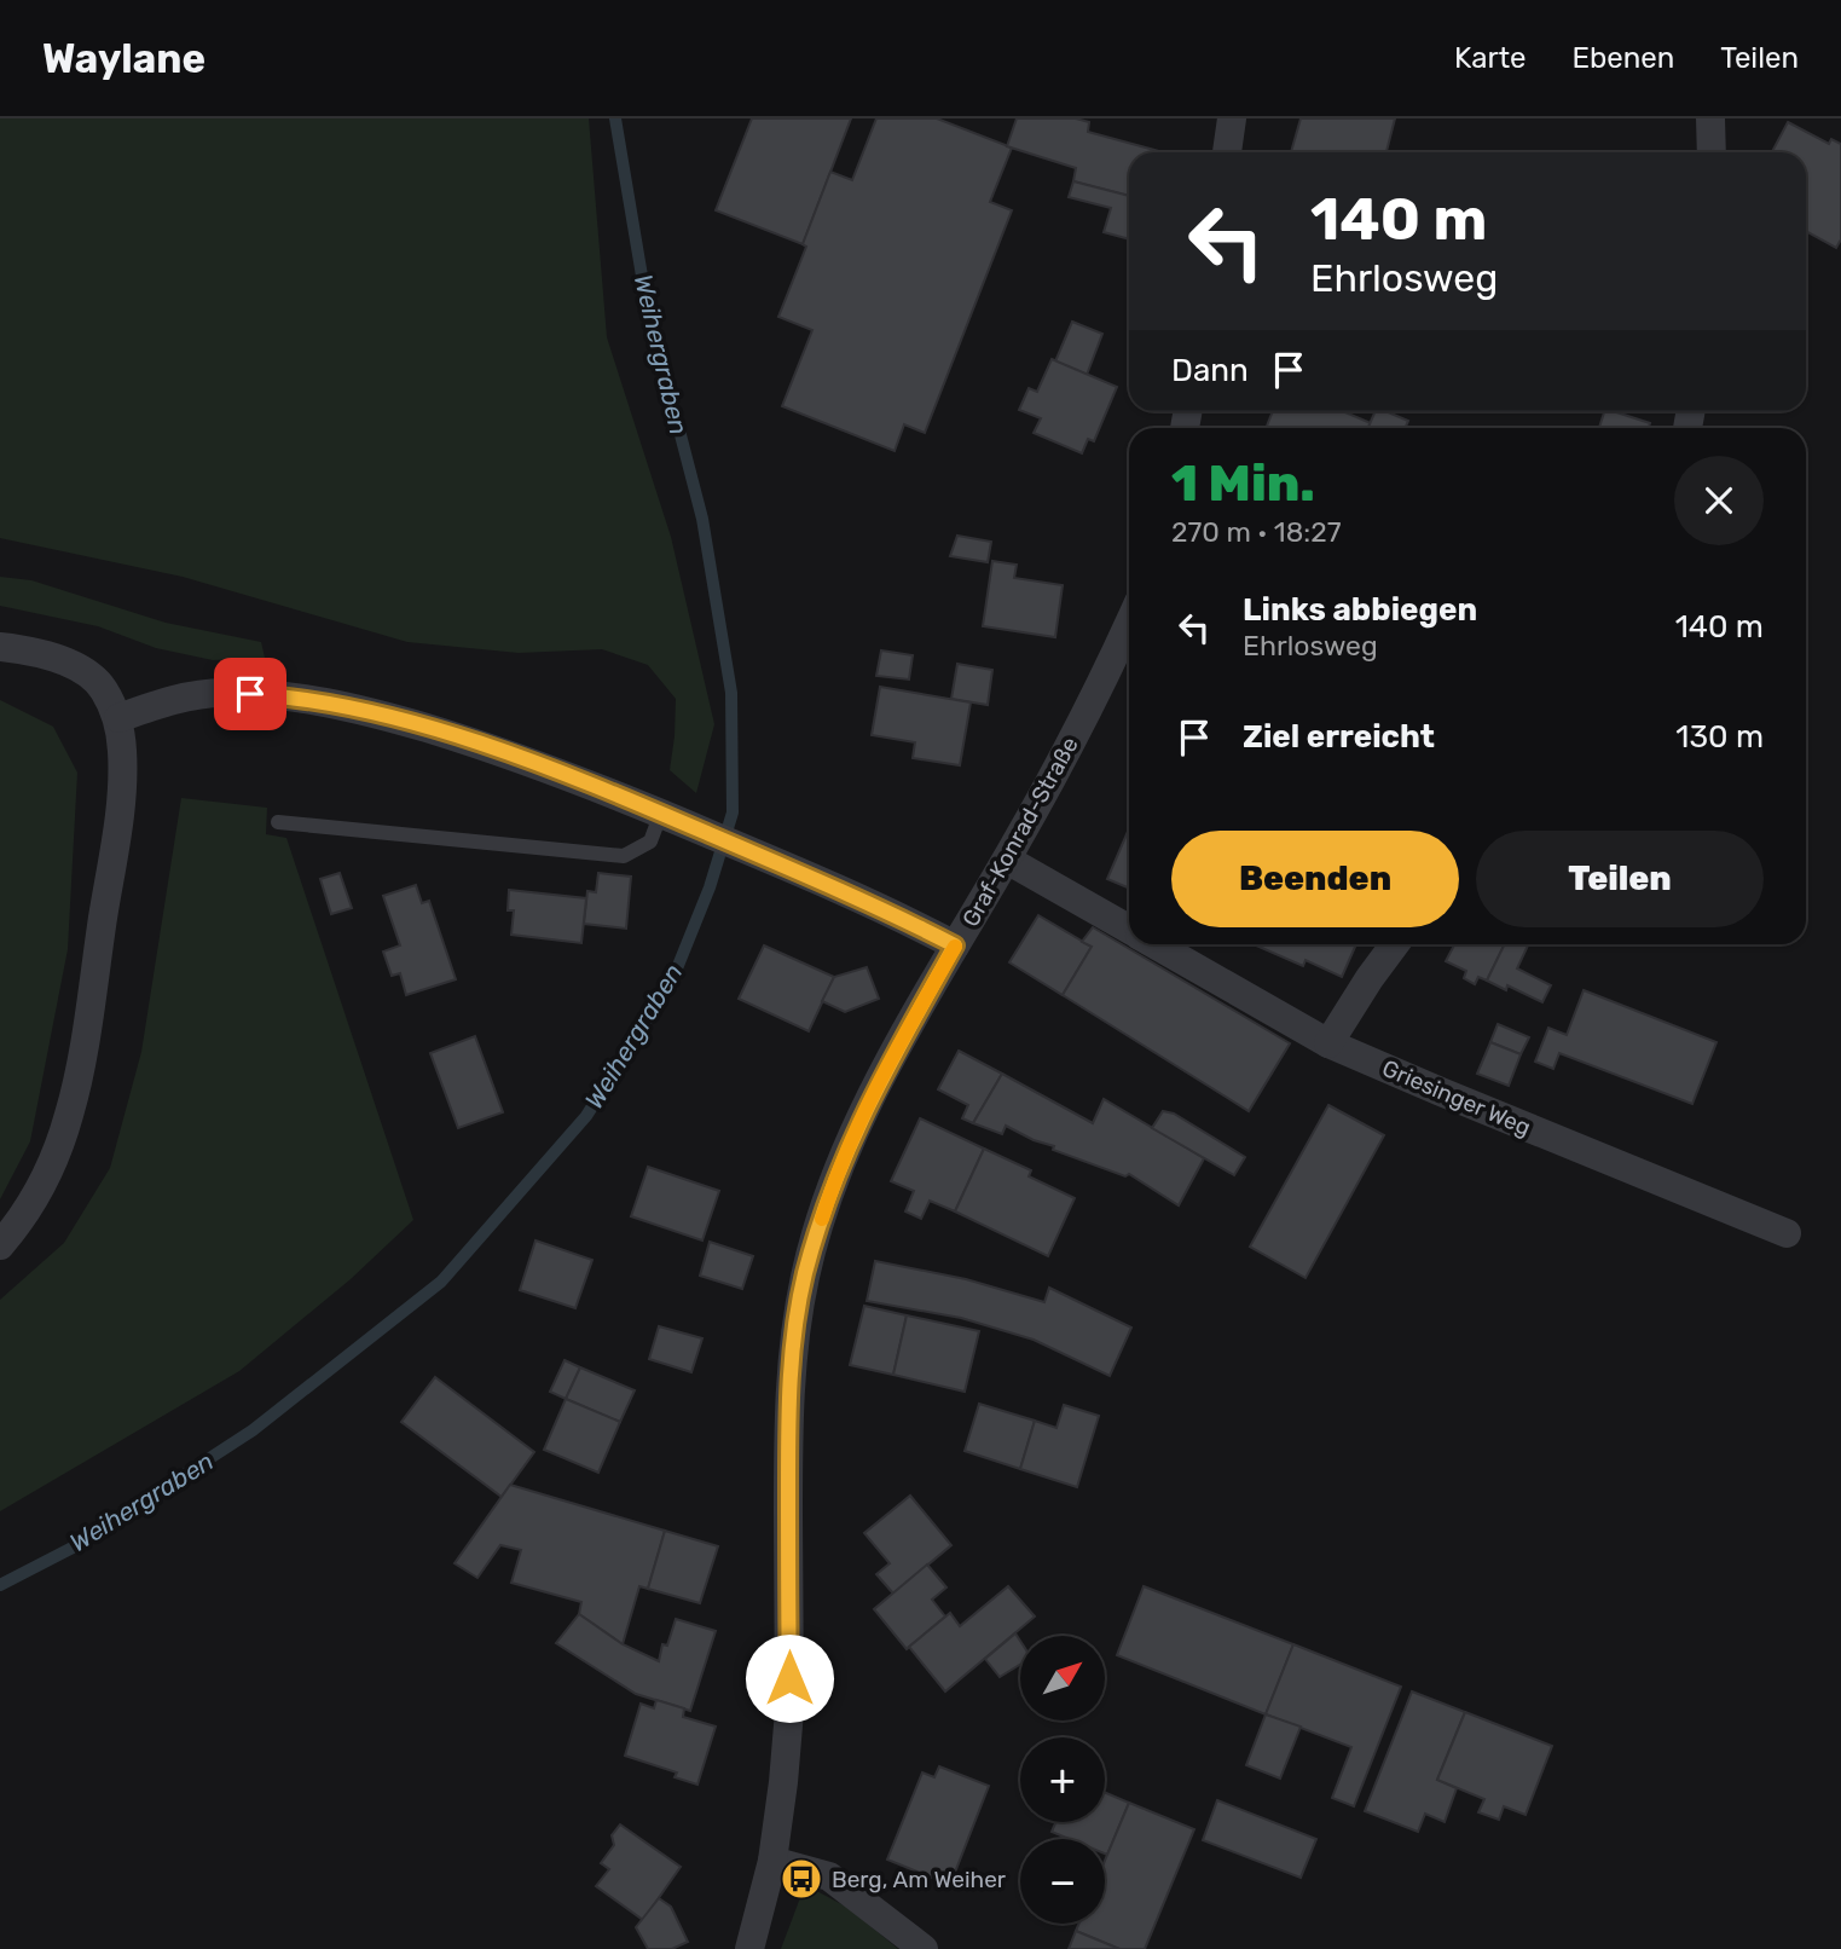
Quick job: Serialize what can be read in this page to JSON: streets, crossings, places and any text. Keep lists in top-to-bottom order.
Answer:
{
  "streets": {
    "street": ["Graf-Konrad-Straße", "Griesinger Weg"]
  },
  "crossings": [
    ["Graf-Konrad-Straße", "Griesinger Weg"]
  ],
  "water": ["Weihergraben"],
  "places": {
    "bus stop": ["Berg, Am Weiher"]
  },
  "north": "top right",
  "page": {
    "header": "Waylane",
    "nav": ["Karte", "Ebenen", "Teilen"],
    "turn": ["140 m", "Ehrlosweg"],
    "then": "Dann",
    "heading": ["1 Min.", "270 m · 18:27"],
    "list": [
      {
        "name": "Links abbiegen",
        "note": "Ehrlosweg",
        "value": "140 m"
      },
      {
        "name": "Ziel erreicht",
        "value": "130 m"
      }
    ],
    "buttons": ["Beenden", "Teilen"],
    "map_buttons": ["+", "−"]
  }
}
